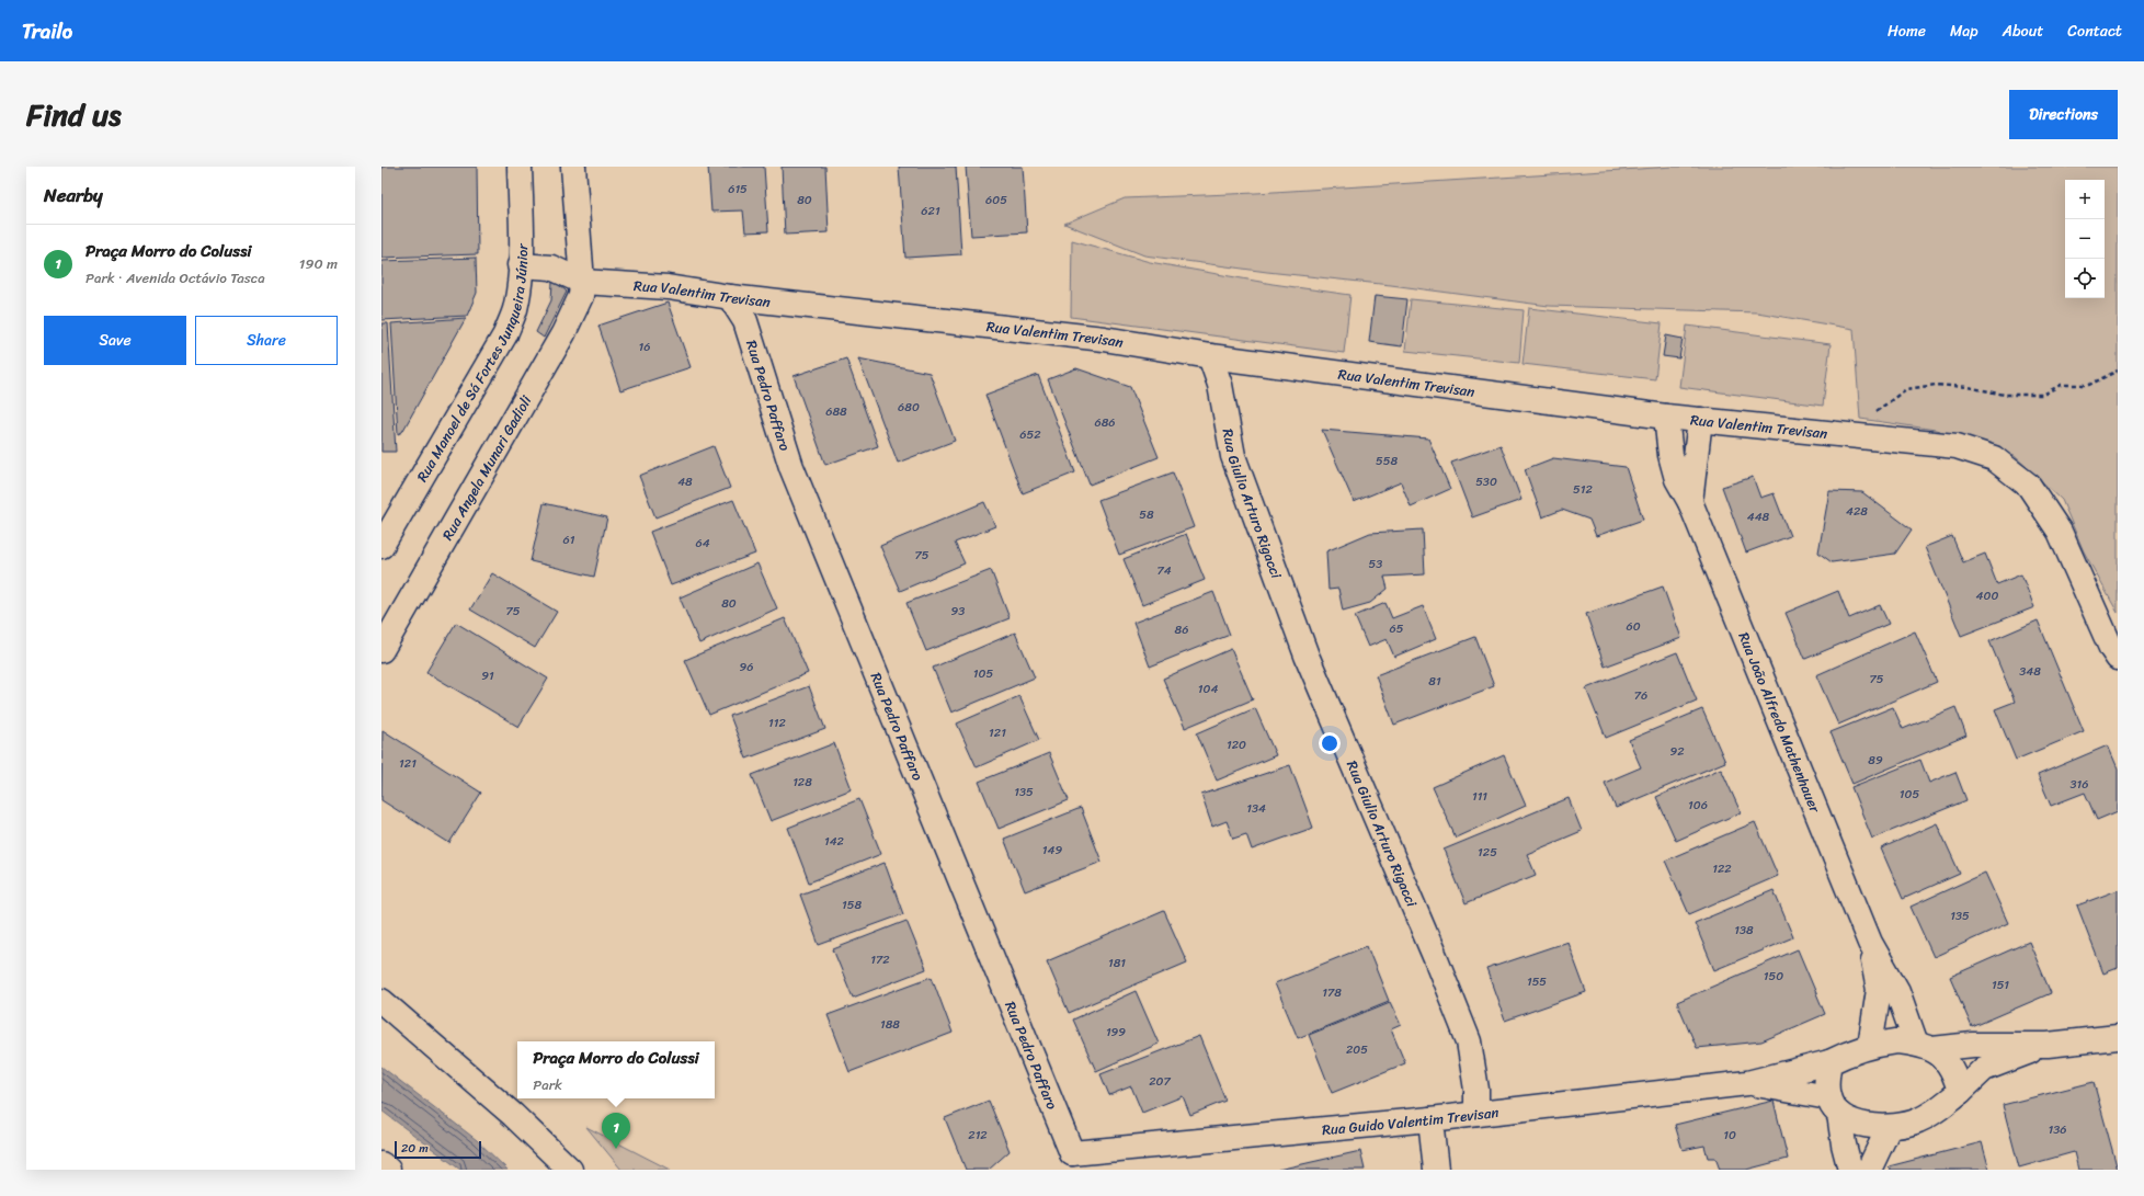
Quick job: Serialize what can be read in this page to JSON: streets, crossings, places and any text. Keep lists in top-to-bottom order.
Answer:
{
  "streets": {
    "street": [
      "Rua Valentim Trevisan",
      "Rua Manoel de Sá Fortes Junqueira Júnior",
      "Rua Pedro Paffaro",
      "Rua Angela Munari Gadioli",
      "Rua Giulio Arturo Rigacci",
      "Rua João Alfredo Mathenhauer",
      "Rua Guido Valentim Trevisan"
    ]
  },
  "crossings": [
    ["Rua Valentim Trevisan", "Rua Pedro Paffaro"],
    ["Rua Valentim Trevisan", "Rua Angela Munari Gadioli"],
    ["Rua Valentim Trevisan", "Rua Giulio Arturo Rigacci"],
    ["Rua Valentim Trevisan", "Rua João Alfredo Mathenhauer"],
    ["Rua Pedro Paffaro", "Rua Guido Valentim Trevisan"],
    ["Rua Giulio Arturo Rigacci", "Rua Guido Valentim Trevisan"],
    ["Rua João Alfredo Mathenhauer", "Rua Guido Valentim Trevisan"]
  ],
  "house_numbers": [
    "615",
    "80",
    "605",
    "621",
    "16",
    "680",
    "688",
    "686",
    "652",
    "558",
    "48",
    "530",
    "512",
    "428",
    "58",
    "448",
    "61",
    "64",
    "75",
    "53",
    "74",
    "400",
    "80",
    "75",
    "93",
    "60",
    "65",
    "86",
    "96",
    "348",
    "105",
    "91",
    "75",
    "81",
    "104",
    "76",
    "112",
    "121",
    "120",
    "92",
    "89",
    "121",
    "128",
    "316",
    "135",
    "105",
    "111",
    "106",
    "134",
    "142",
    "149",
    "125",
    "122",
    "158",
    "135",
    "138",
    "172",
    "181",
    "150",
    "155",
    "151",
    "178",
    "188",
    "199",
    "205",
    "207",
    "136",
    "212",
    "10"
  ],
  "scale_bar": "20 m",
  "page": {
    "header": "Trailo",
    "nav": [
      "Home",
      "Map",
      "About",
      "Contact"
    ],
    "title": "Find us",
    "buttons": [
      "Directions",
      ["Save", "Share"]
    ],
    "heading": "Nearby",
    "map_buttons": ["+", "−"],
    "list": [
      {
        "mark": "1",
        "name": "Praça Morro do Colussi",
        "note": "Park · Avenida Octávio Tasca",
        "value": "190 m"
      }
    ],
    "popup": ["Praça Morro do Colussi", "Park"],
    "pins": "1",
    "scale": "20 m"
  }
}
